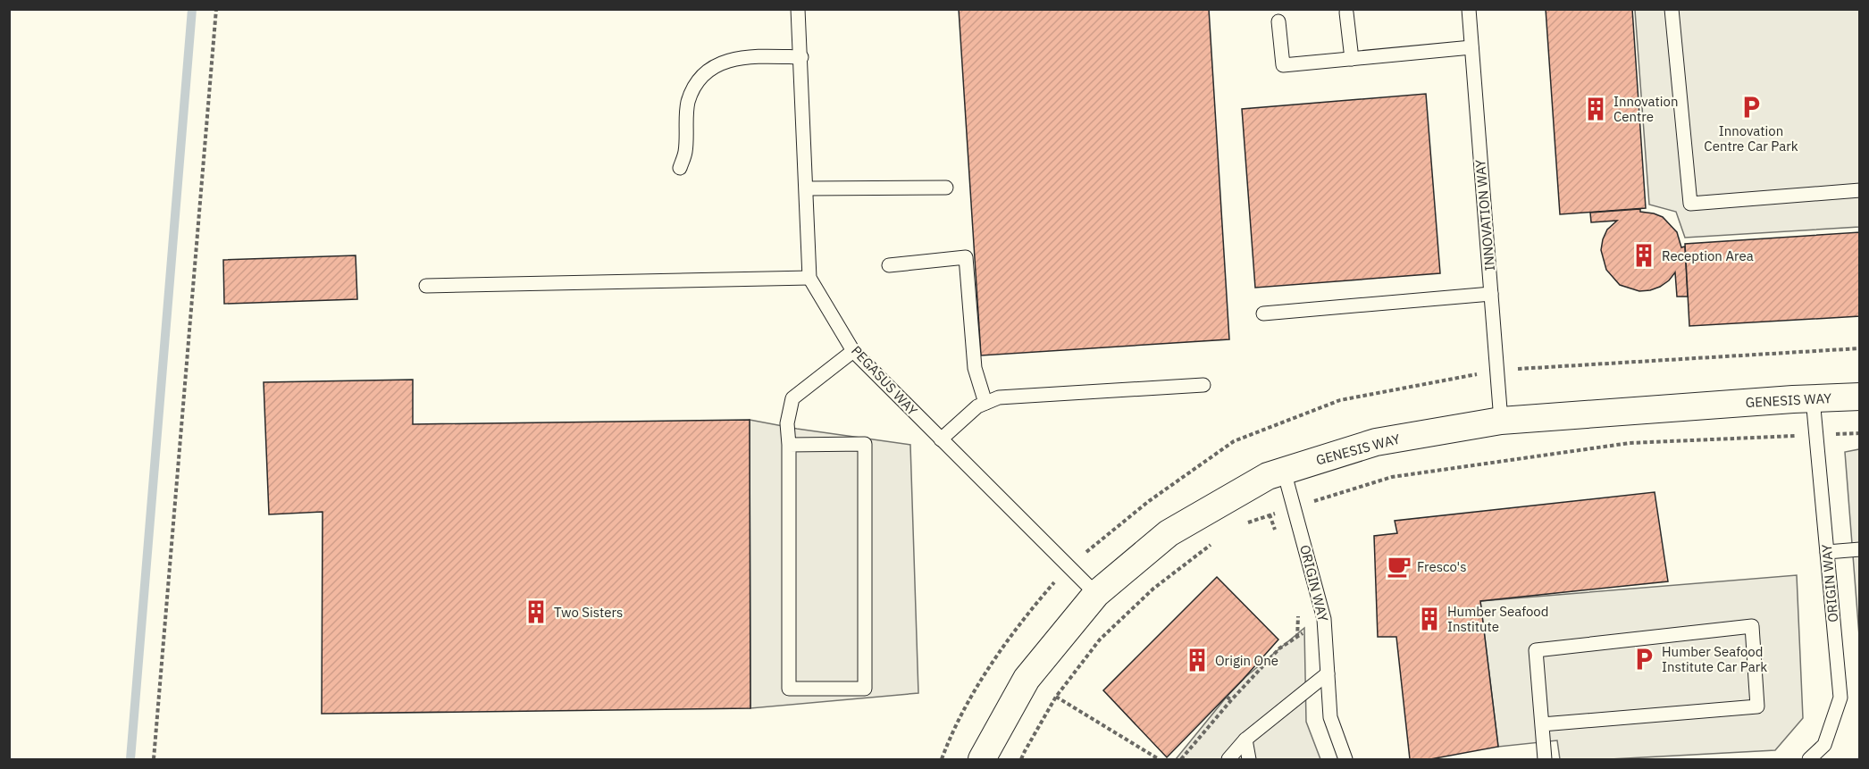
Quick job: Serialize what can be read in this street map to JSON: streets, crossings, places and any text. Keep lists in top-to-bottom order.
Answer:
{
  "streets": {
    "street": ["GENESIS WAY"],
    "lane": ["INNOVATION WAY", "PEGASUS WAY", "ORIGIN WAY"]
  },
  "crossings": [
    ["INNOVATION WAY", "GENESIS WAY"],
    ["PEGASUS WAY", "GENESIS WAY"],
    ["GENESIS WAY", "ORIGIN WAY"]
  ],
  "places": {
    "parking": ["Innovation Centre Car Park", "Humber Seafood Institute Car Park"],
    "building": [
      "Innovation Centre",
      "Reception Area",
      "Two Sisters",
      "Humber Seafood Institute",
      "Origin One"
    ],
    "cafe": ["Fresco's"]
  }
}
